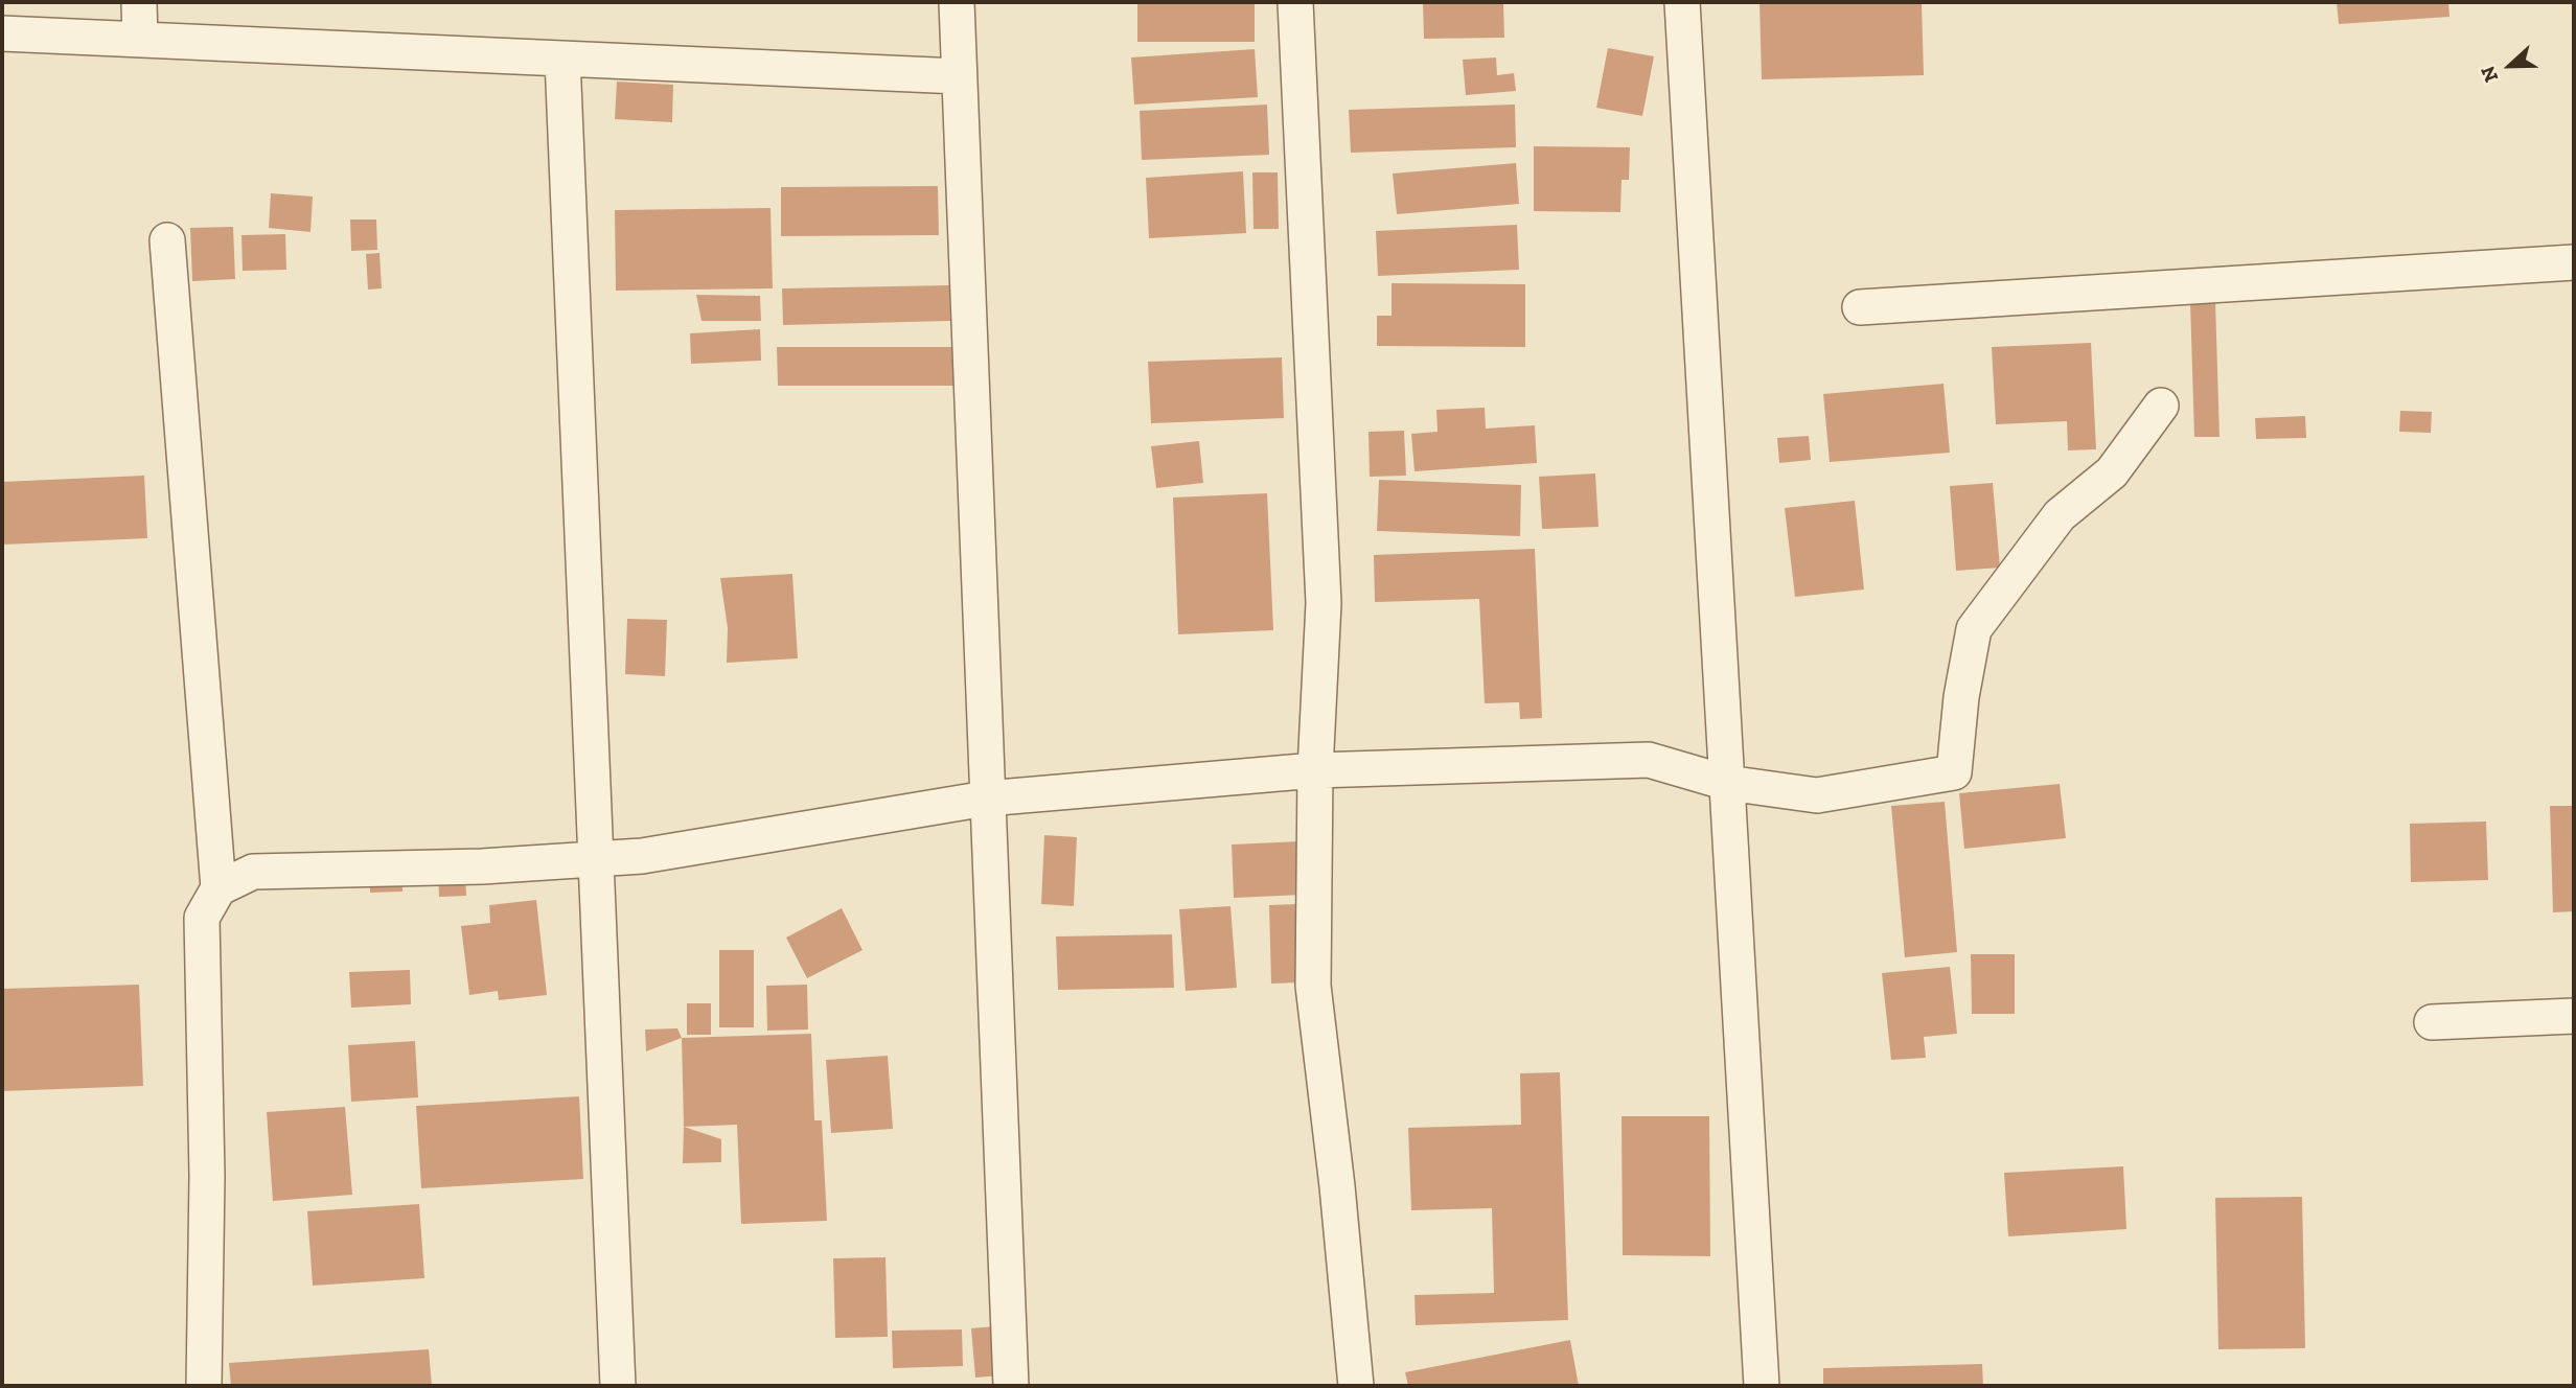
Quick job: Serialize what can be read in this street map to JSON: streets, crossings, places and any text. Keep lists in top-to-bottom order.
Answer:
{
  "north": "left"
}
